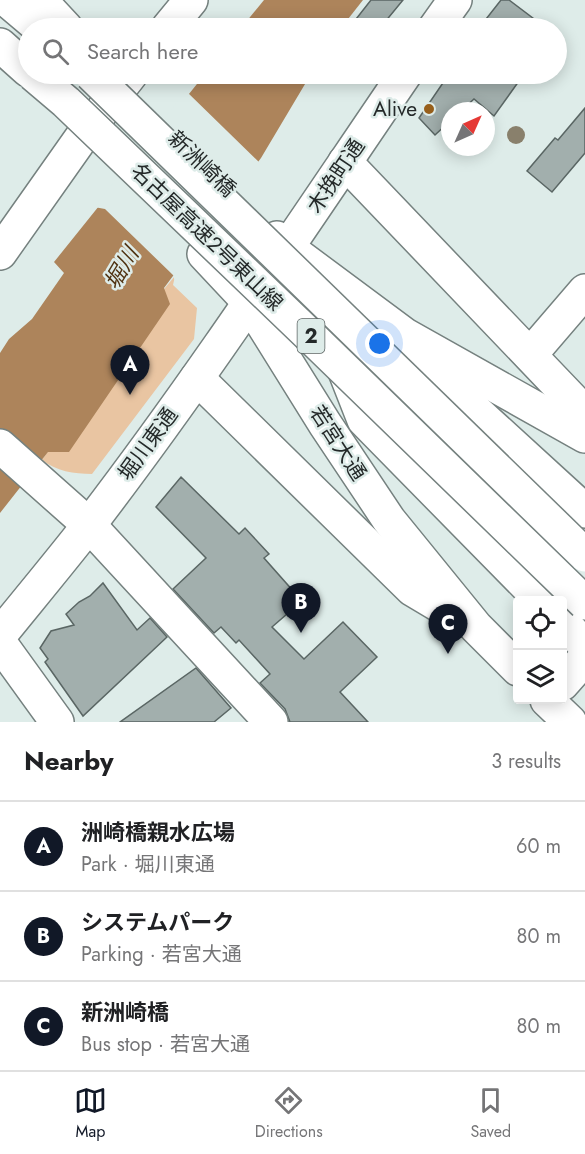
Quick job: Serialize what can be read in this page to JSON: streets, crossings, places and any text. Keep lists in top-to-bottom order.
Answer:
{
  "streets": {
    "main road": [
      "新洲崎橋",
      "木挽町通",
      "名古屋高速2号東山線",
      "2",
      "若宮大通",
      "堀川東通"
    ]
  },
  "crossings": [
    ["新洲崎橋", "木挽町通"],
    ["新洲崎橋", "堀川東通"],
    ["木挽町通", "堀川東通"],
    ["若宮大通", "堀川東通"]
  ],
  "water": ["堀川"],
  "places": ["Alive"],
  "north": "top right",
  "page": {
    "search": "Search here",
    "pins": ["A", "B", "C"],
    "heading": ["Nearby", "3 results"],
    "list": [
      {
        "mark": "A",
        "name": "洲崎橋親水広場",
        "note": "Park · 堀川東通",
        "value": "60 m"
      },
      {
        "mark": "B",
        "name": "システムパーク",
        "note": "Parking · 若宮大通",
        "value": "80 m"
      },
      {
        "mark": "C",
        "name": "新洲崎橋",
        "note": "Bus stop · 若宮大通",
        "value": "80 m"
      }
    ],
    "nav": ["Map", "Directions", "Saved"]
  }
}
